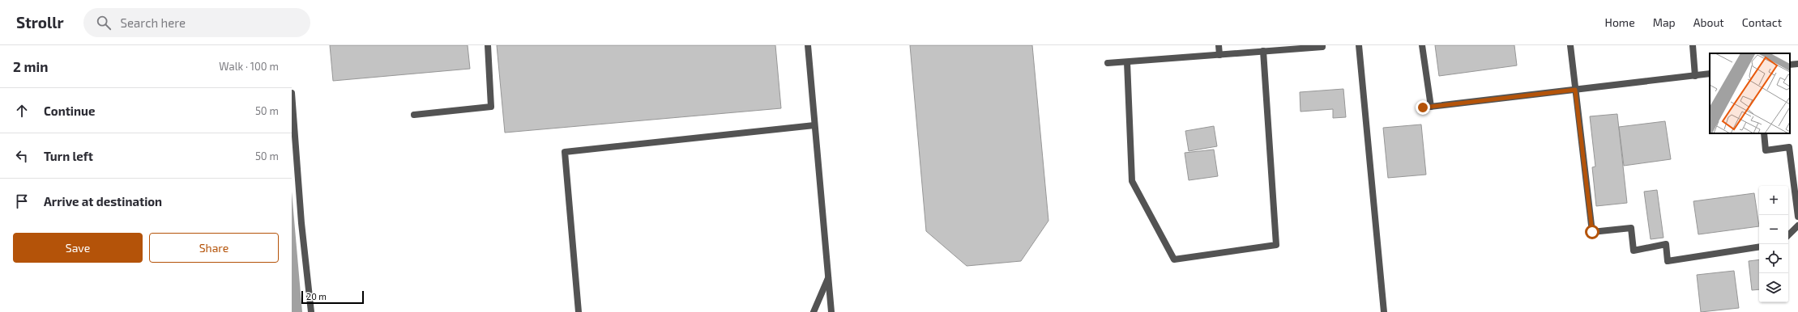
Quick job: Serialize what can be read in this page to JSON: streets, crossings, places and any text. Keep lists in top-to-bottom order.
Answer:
{
  "scale_bar": "20 m",
  "page": {
    "header": "Strollr",
    "search": "Search here",
    "nav": [
      "Home",
      "Map",
      "About",
      "Contact"
    ],
    "heading": ["2 min", "Walk · 100 m"],
    "list": [
      ["Continue", "50 m"],
      ["Turn left", "50 m"],
      "Arrive at destination"
    ],
    "map_buttons": ["+", "−"],
    "buttons": ["Save", "Share"],
    "scale": "20 m"
  }
}
